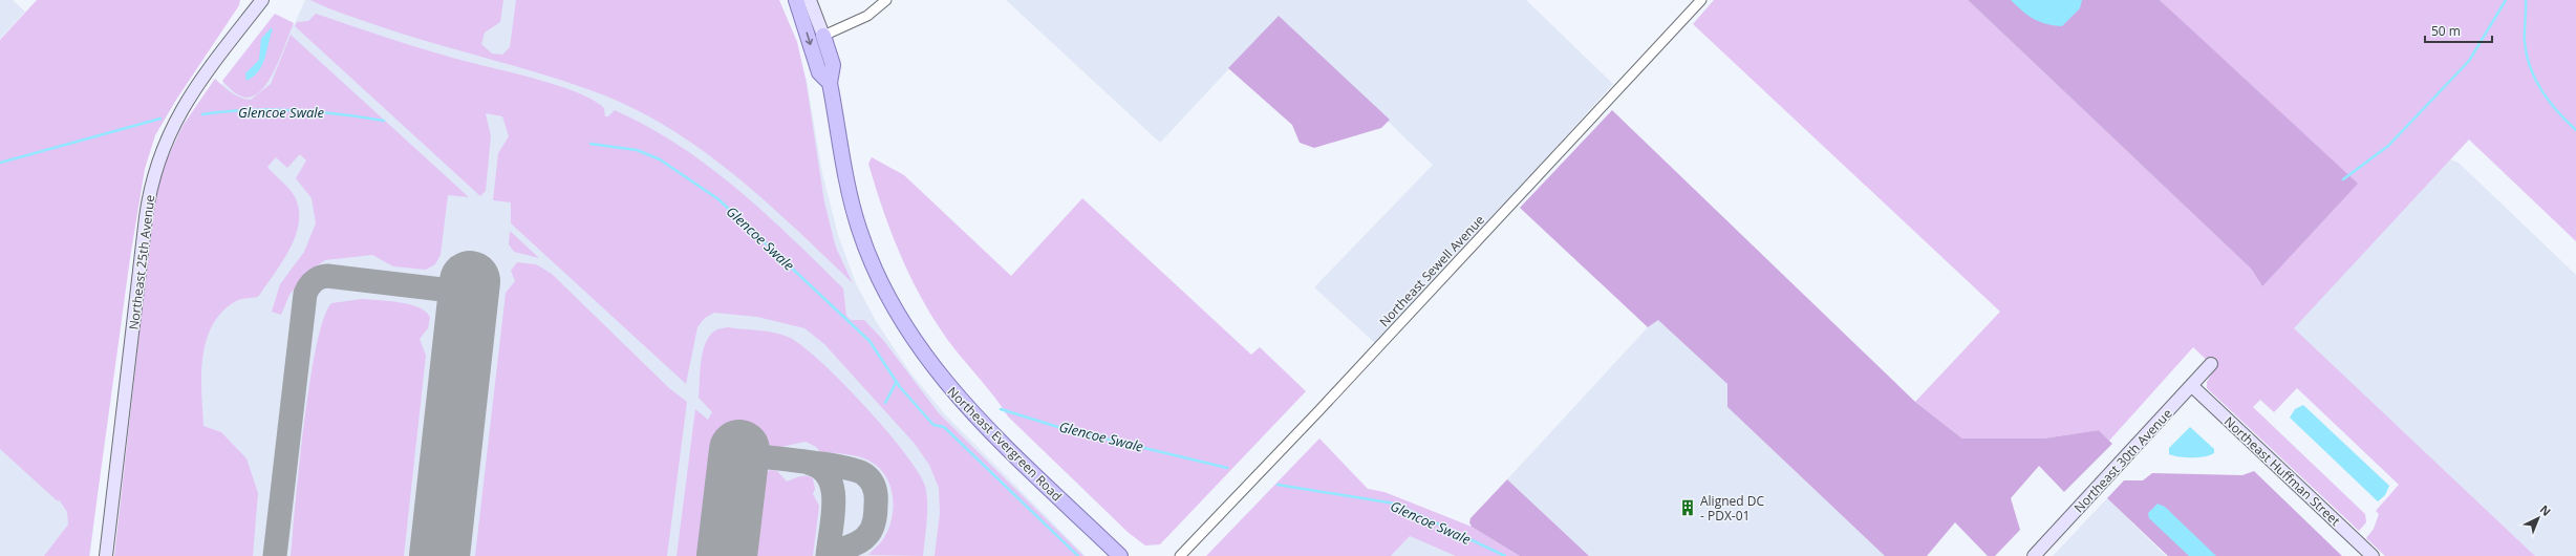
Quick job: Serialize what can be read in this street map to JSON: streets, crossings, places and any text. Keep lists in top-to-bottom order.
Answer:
{
  "streets": {
    "main road": [
      "Northeast 25th Avenue",
      "Northeast Evergreen Road",
      "Northeast 30th Avenue",
      "Northeast Huffman Street"
    ],
    "street": ["Northeast Sewell Avenue"]
  },
  "crossings": [
    ["Northeast 30th Avenue", "Northeast Huffman Street"]
  ],
  "water": ["Glencoe Swale"],
  "places": {
    "building": ["Aligned DC - PDX-01"]
  },
  "scale_bar": "50 m",
  "north": "top right"
}
